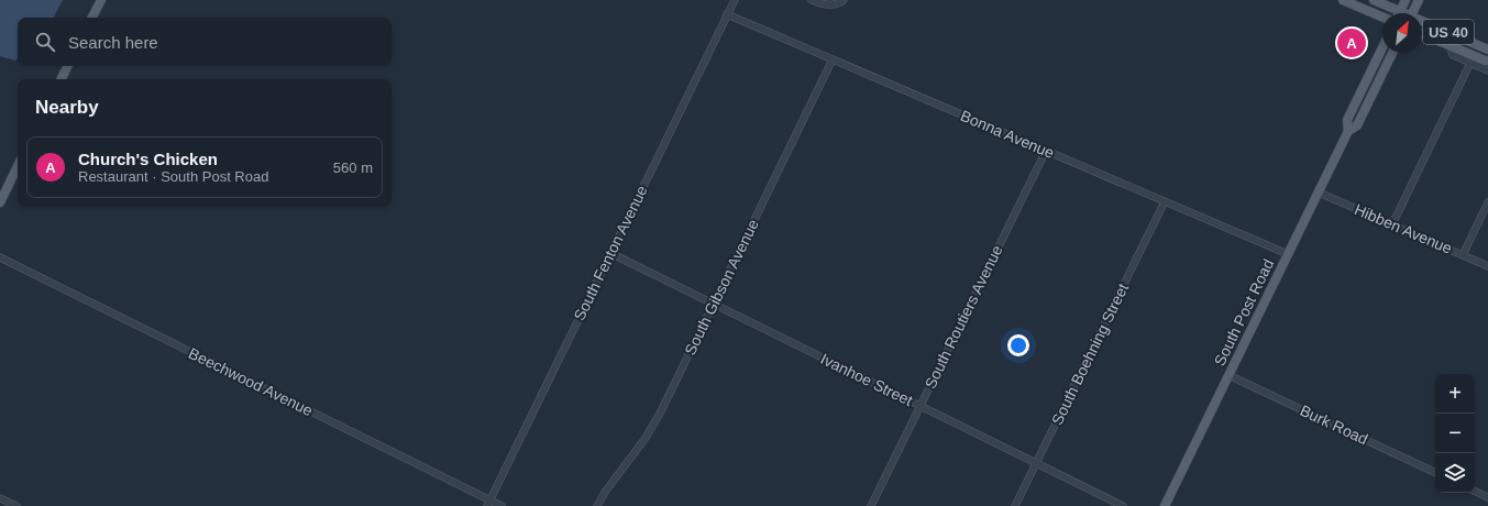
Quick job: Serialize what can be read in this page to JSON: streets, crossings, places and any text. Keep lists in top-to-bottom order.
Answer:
{
  "streets": {
    "main road": ["US 40", "South Post Road"],
    "street": [
      "Bonna Avenue",
      "Hibben Avenue",
      "South Fenton Avenue",
      "South Gibson Avenue",
      "South Routiers Avenue",
      "South Boehning Street",
      "Ivanhoe Street",
      "Beechwood Avenue",
      "Burk Road"
    ]
  },
  "crossings": [
    ["Bonna Avenue", "South Fenton Avenue"],
    ["Bonna Avenue", "South Gibson Avenue"],
    ["Bonna Avenue", "South Post Road"],
    ["Bonna Avenue", "South Routiers Avenue"],
    ["Bonna Avenue", "South Boehning Street"],
    ["Hibben Avenue", "South Post Road"],
    ["South Fenton Avenue", "Ivanhoe Street"],
    ["South Fenton Avenue", "Beechwood Avenue"],
    ["South Gibson Avenue", "Ivanhoe Street"],
    ["South Post Road", "Burk Road"],
    ["South Routiers Avenue", "Ivanhoe Street"],
    ["South Boehning Street", "Ivanhoe Street"]
  ],
  "north": "top right",
  "page": {
    "search": "Search here",
    "pins": "A",
    "heading": "Nearby",
    "list": [
      {
        "mark": "A",
        "name": "Church's Chicken",
        "note": "Restaurant · South Post Road",
        "value": "560 m"
      }
    ],
    "map_buttons": ["+", "−"]
  }
}
